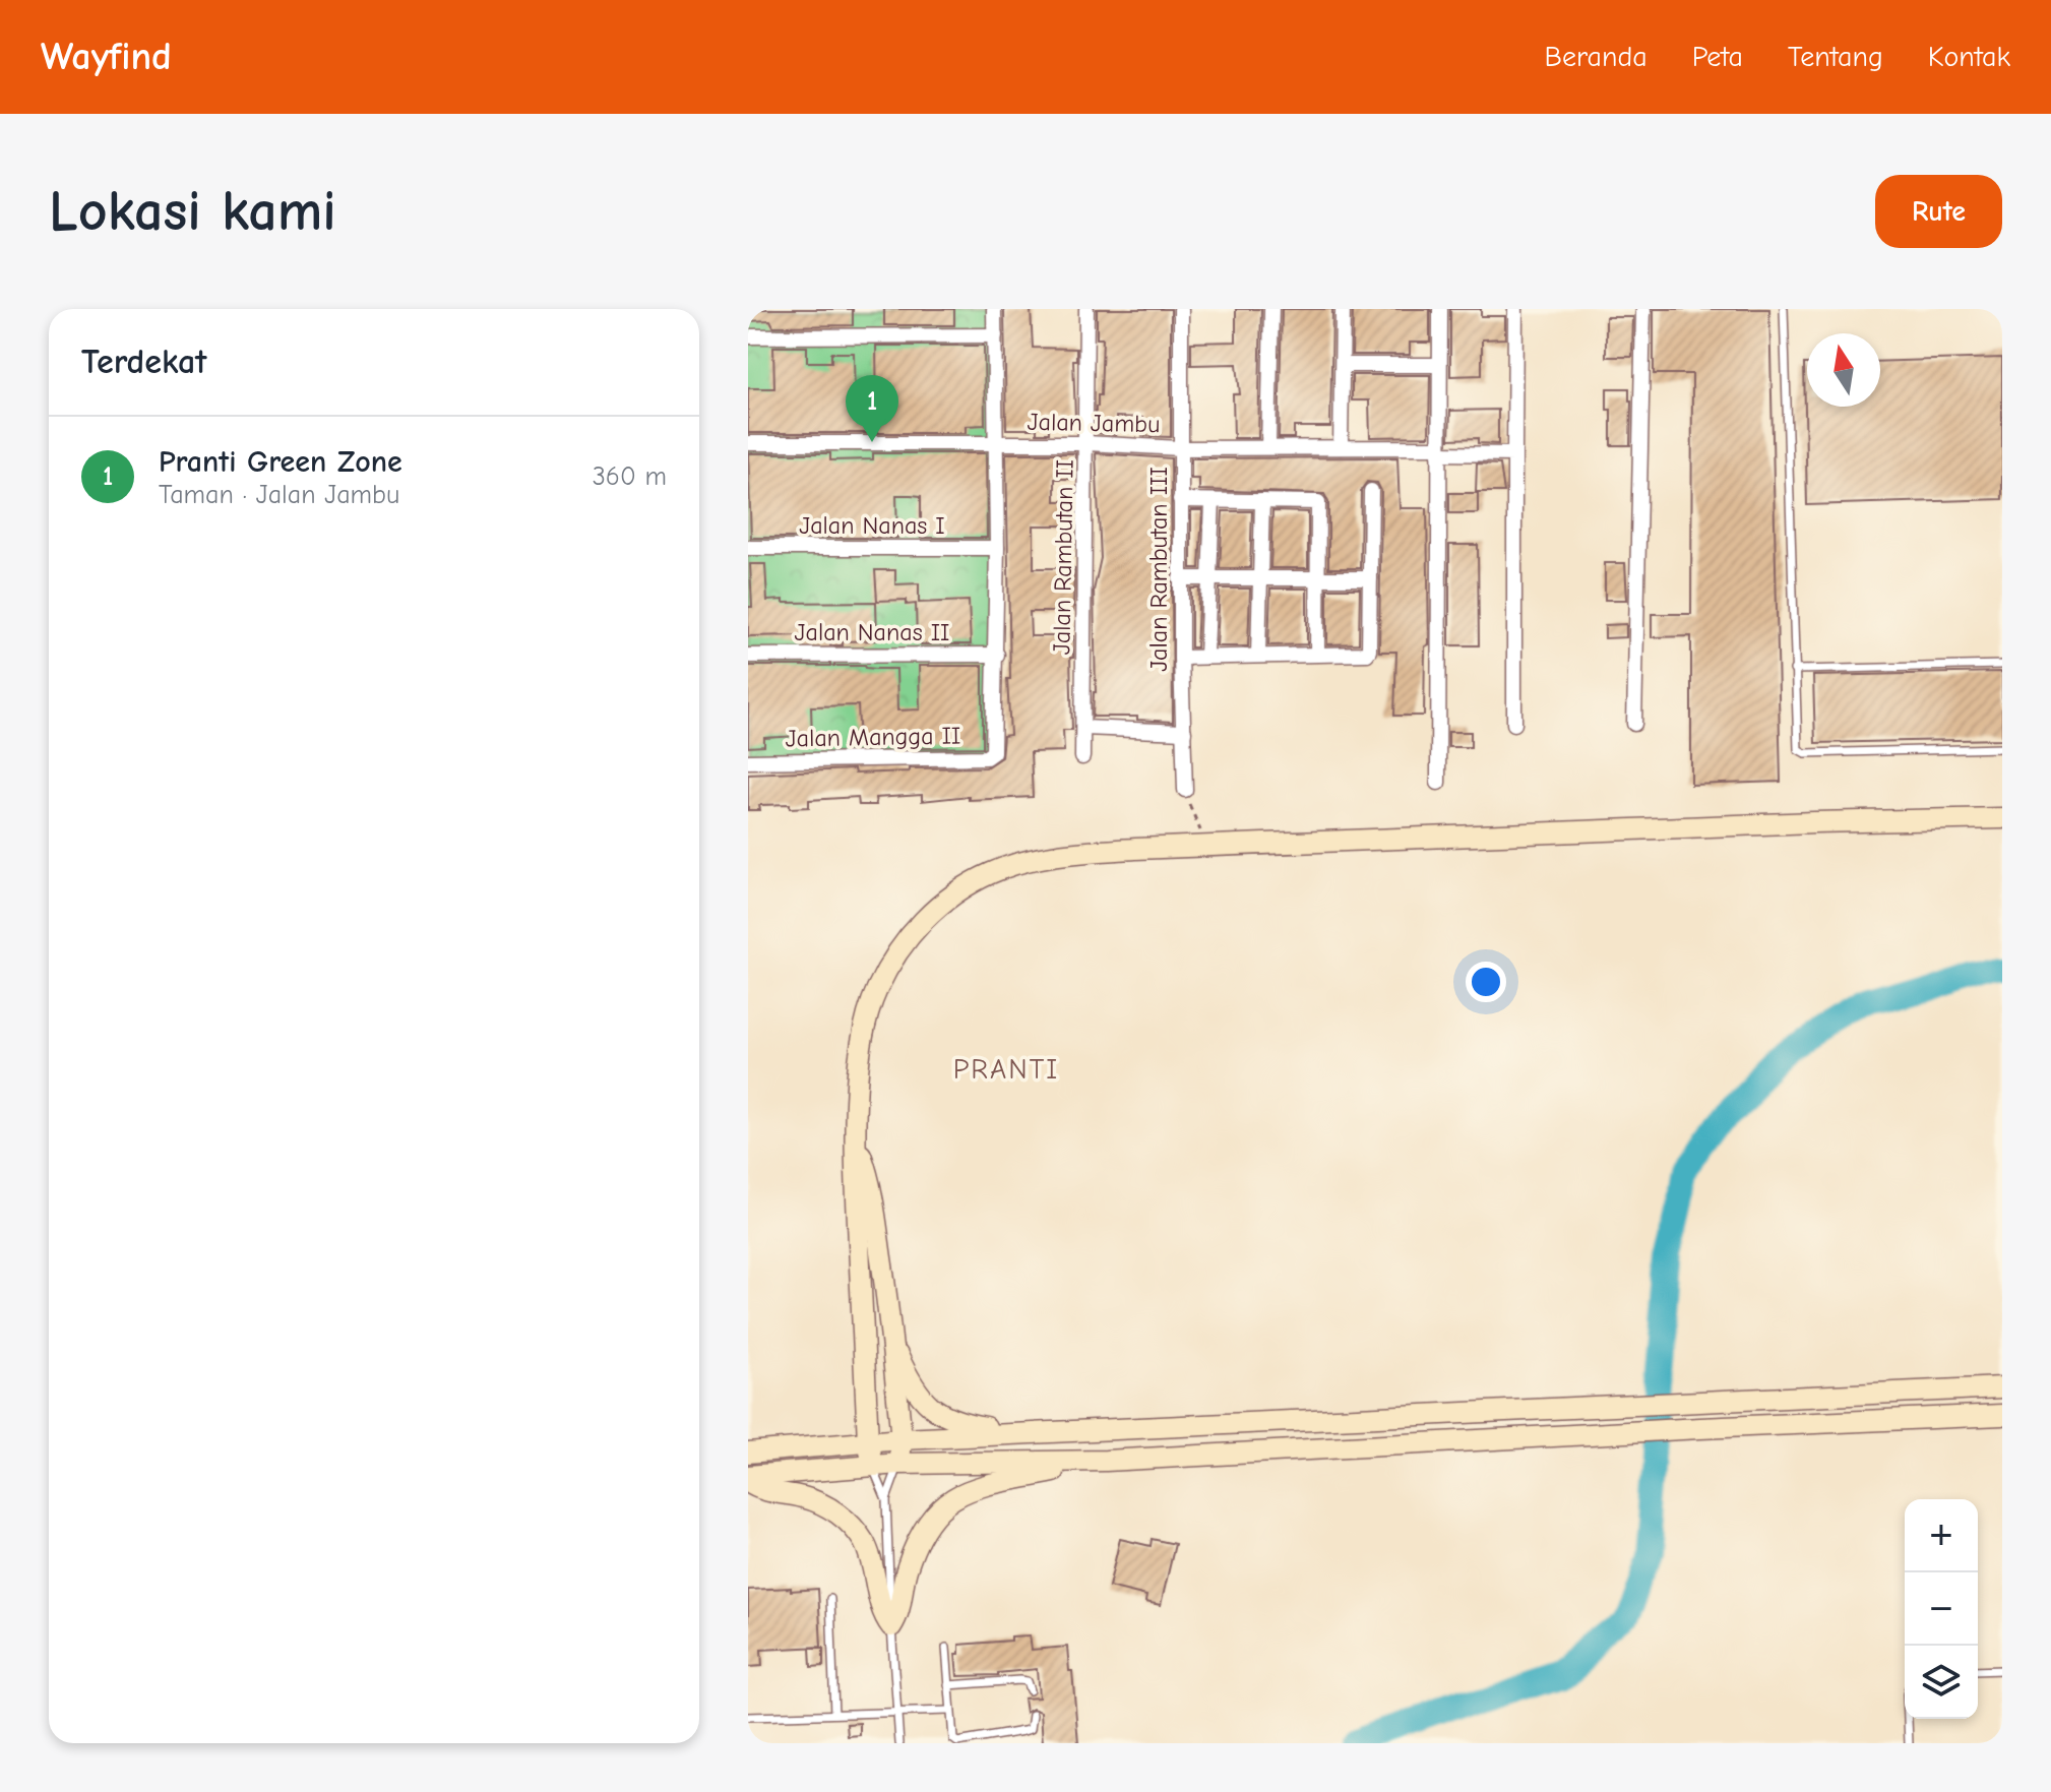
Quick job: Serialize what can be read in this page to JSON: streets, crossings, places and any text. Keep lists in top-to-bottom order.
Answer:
{
  "streets": {
    "street": [
      "Jalan Jambu",
      "Jalan Nanas I",
      "Jalan Rambutan II",
      "Jalan Rambutan III",
      "Jalan Nanas II",
      "Jalan Mangga II"
    ]
  },
  "crossings": [
    ["Jalan Jambu", "Jalan Rambutan II"],
    ["Jalan Jambu", "Jalan Rambutan III"],
    ["Jalan Nanas II", "Jalan Mangga II"]
  ],
  "districts": ["PRANTI"],
  "north": "top",
  "page": {
    "header": "Wayfind",
    "nav": [
      "Beranda",
      "Peta",
      "Tentang",
      "Kontak"
    ],
    "buttons": "Rute",
    "title": "Lokasi kami",
    "heading": "Terdekat",
    "pins": "1",
    "list": [
      {
        "mark": "1",
        "name": "Pranti Green Zone",
        "note": "Taman · Jalan Jambu",
        "value": "360 m"
      }
    ],
    "map_buttons": ["+", "−"]
  }
}
